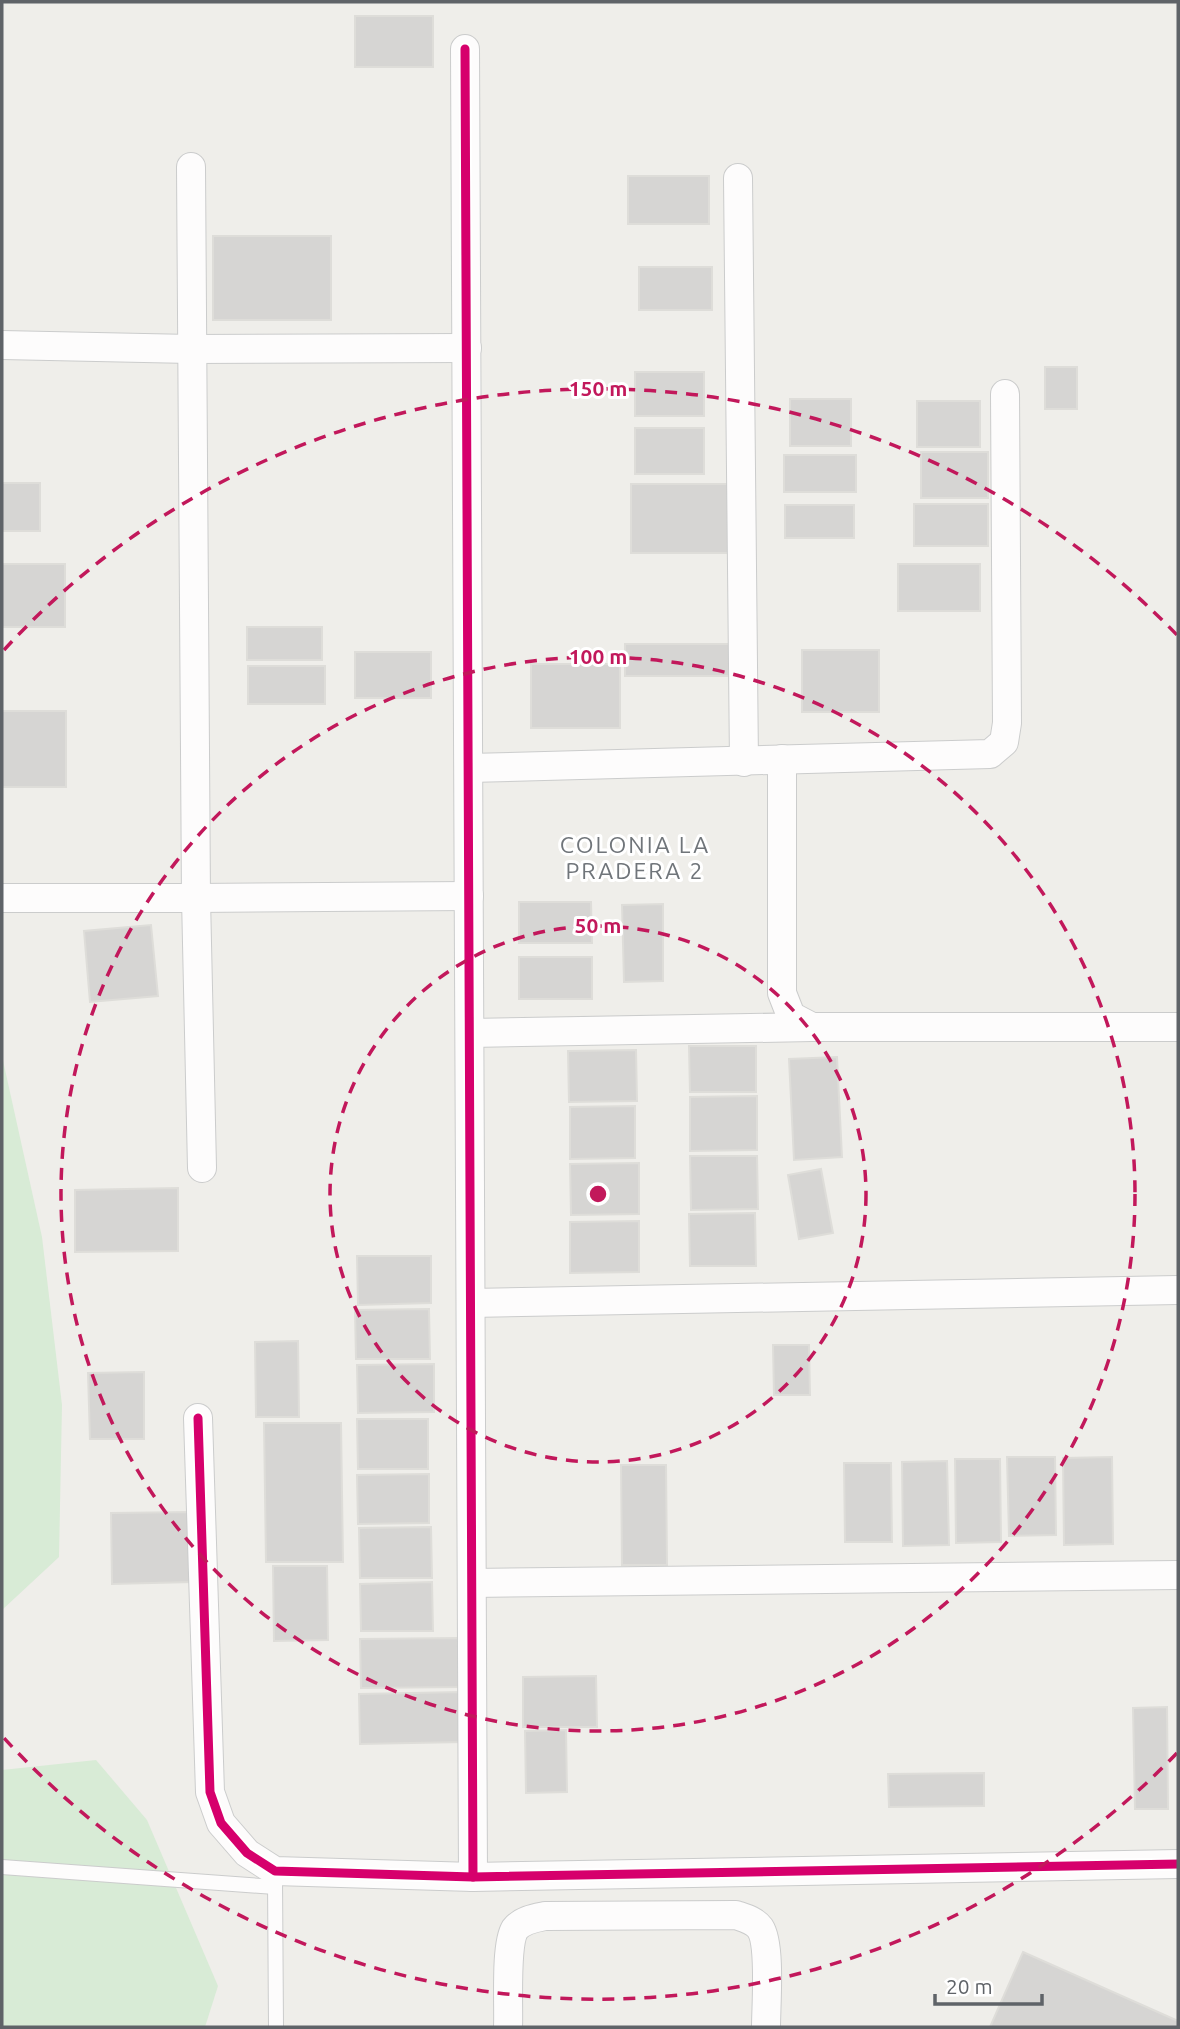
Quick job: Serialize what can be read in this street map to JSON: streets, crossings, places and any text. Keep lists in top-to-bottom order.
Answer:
{
  "districts": ["COLONIA LA PRADERA 2"],
  "scale_bar": "20 m",
  "rings": ["150 m", "100 m", "50 m"]
}
